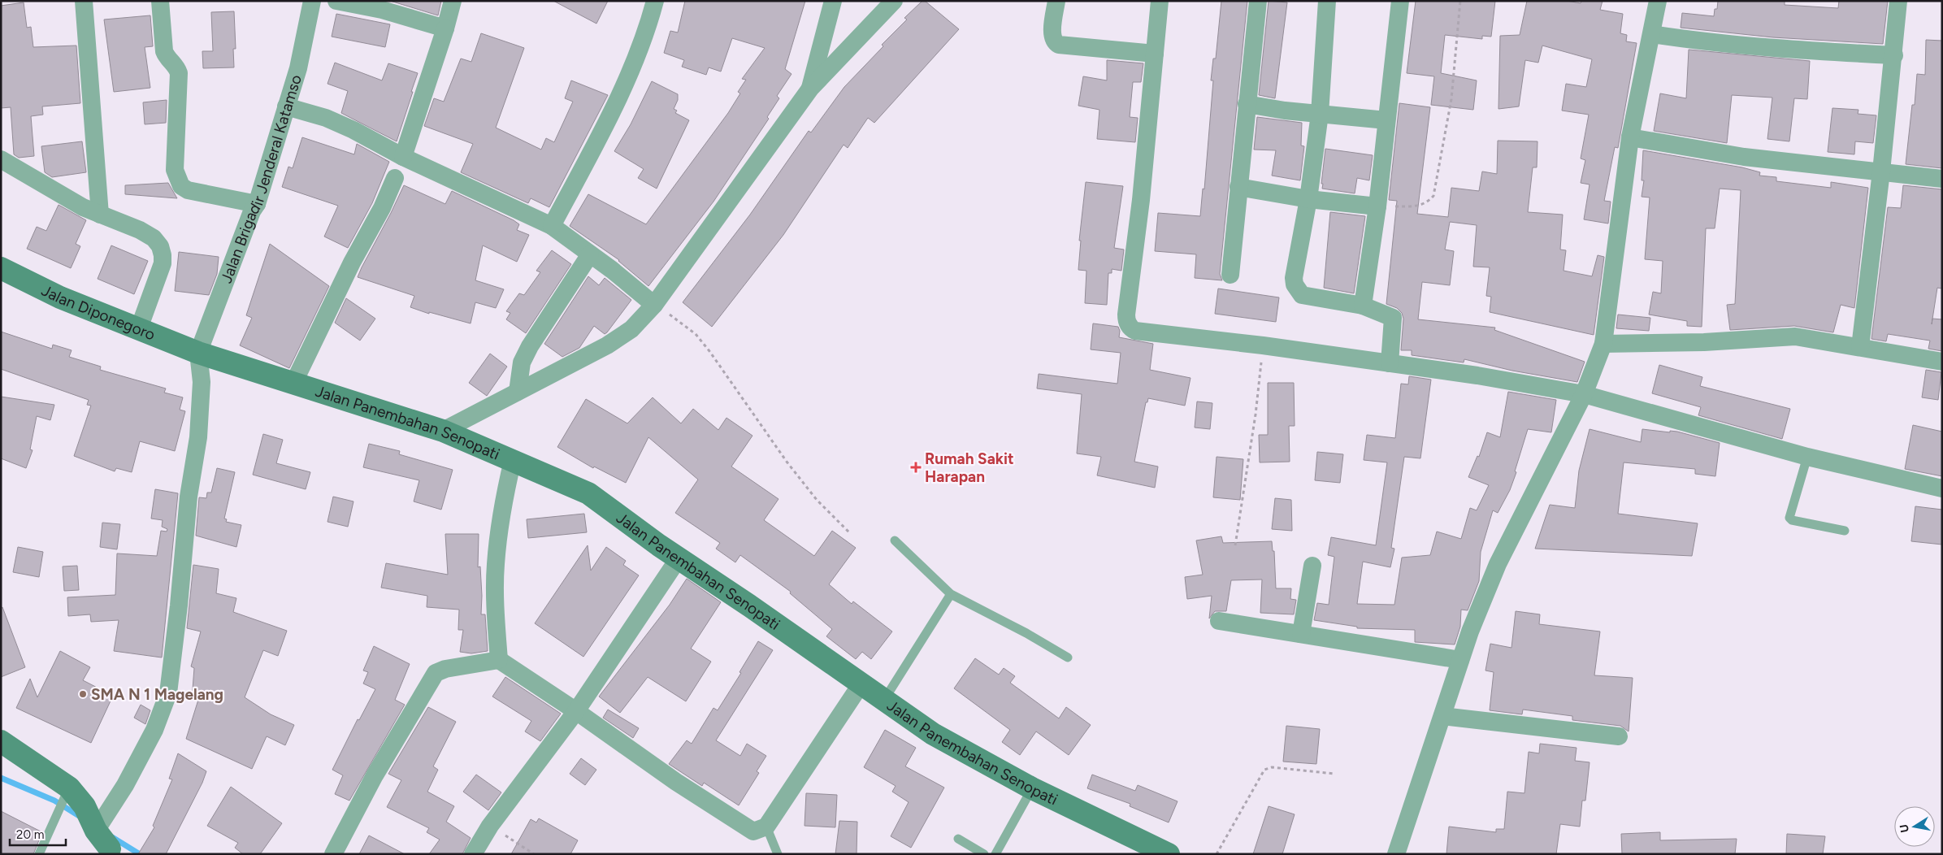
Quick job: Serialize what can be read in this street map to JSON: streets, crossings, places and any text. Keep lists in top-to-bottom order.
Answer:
{
  "streets": {
    "main road": ["Jalan Diponegoro", "Jalan Panembahan Senopati"],
    "street": ["Jalan Brigadir Jenderal Katamso"]
  },
  "crossings": [
    ["Jalan Brigadir Jenderal Katamso", "Jalan Diponegoro"],
    ["Jalan Brigadir Jenderal Katamso", "Jalan Panembahan Senopati"],
    ["Jalan Diponegoro", "Jalan Panembahan Senopati"]
  ],
  "places": {
    "health": ["Rumah Sakit Harapan"],
    "other": ["SMA N 1 Magelang"]
  },
  "scale_bar": "20 m",
  "north": "left"
}
